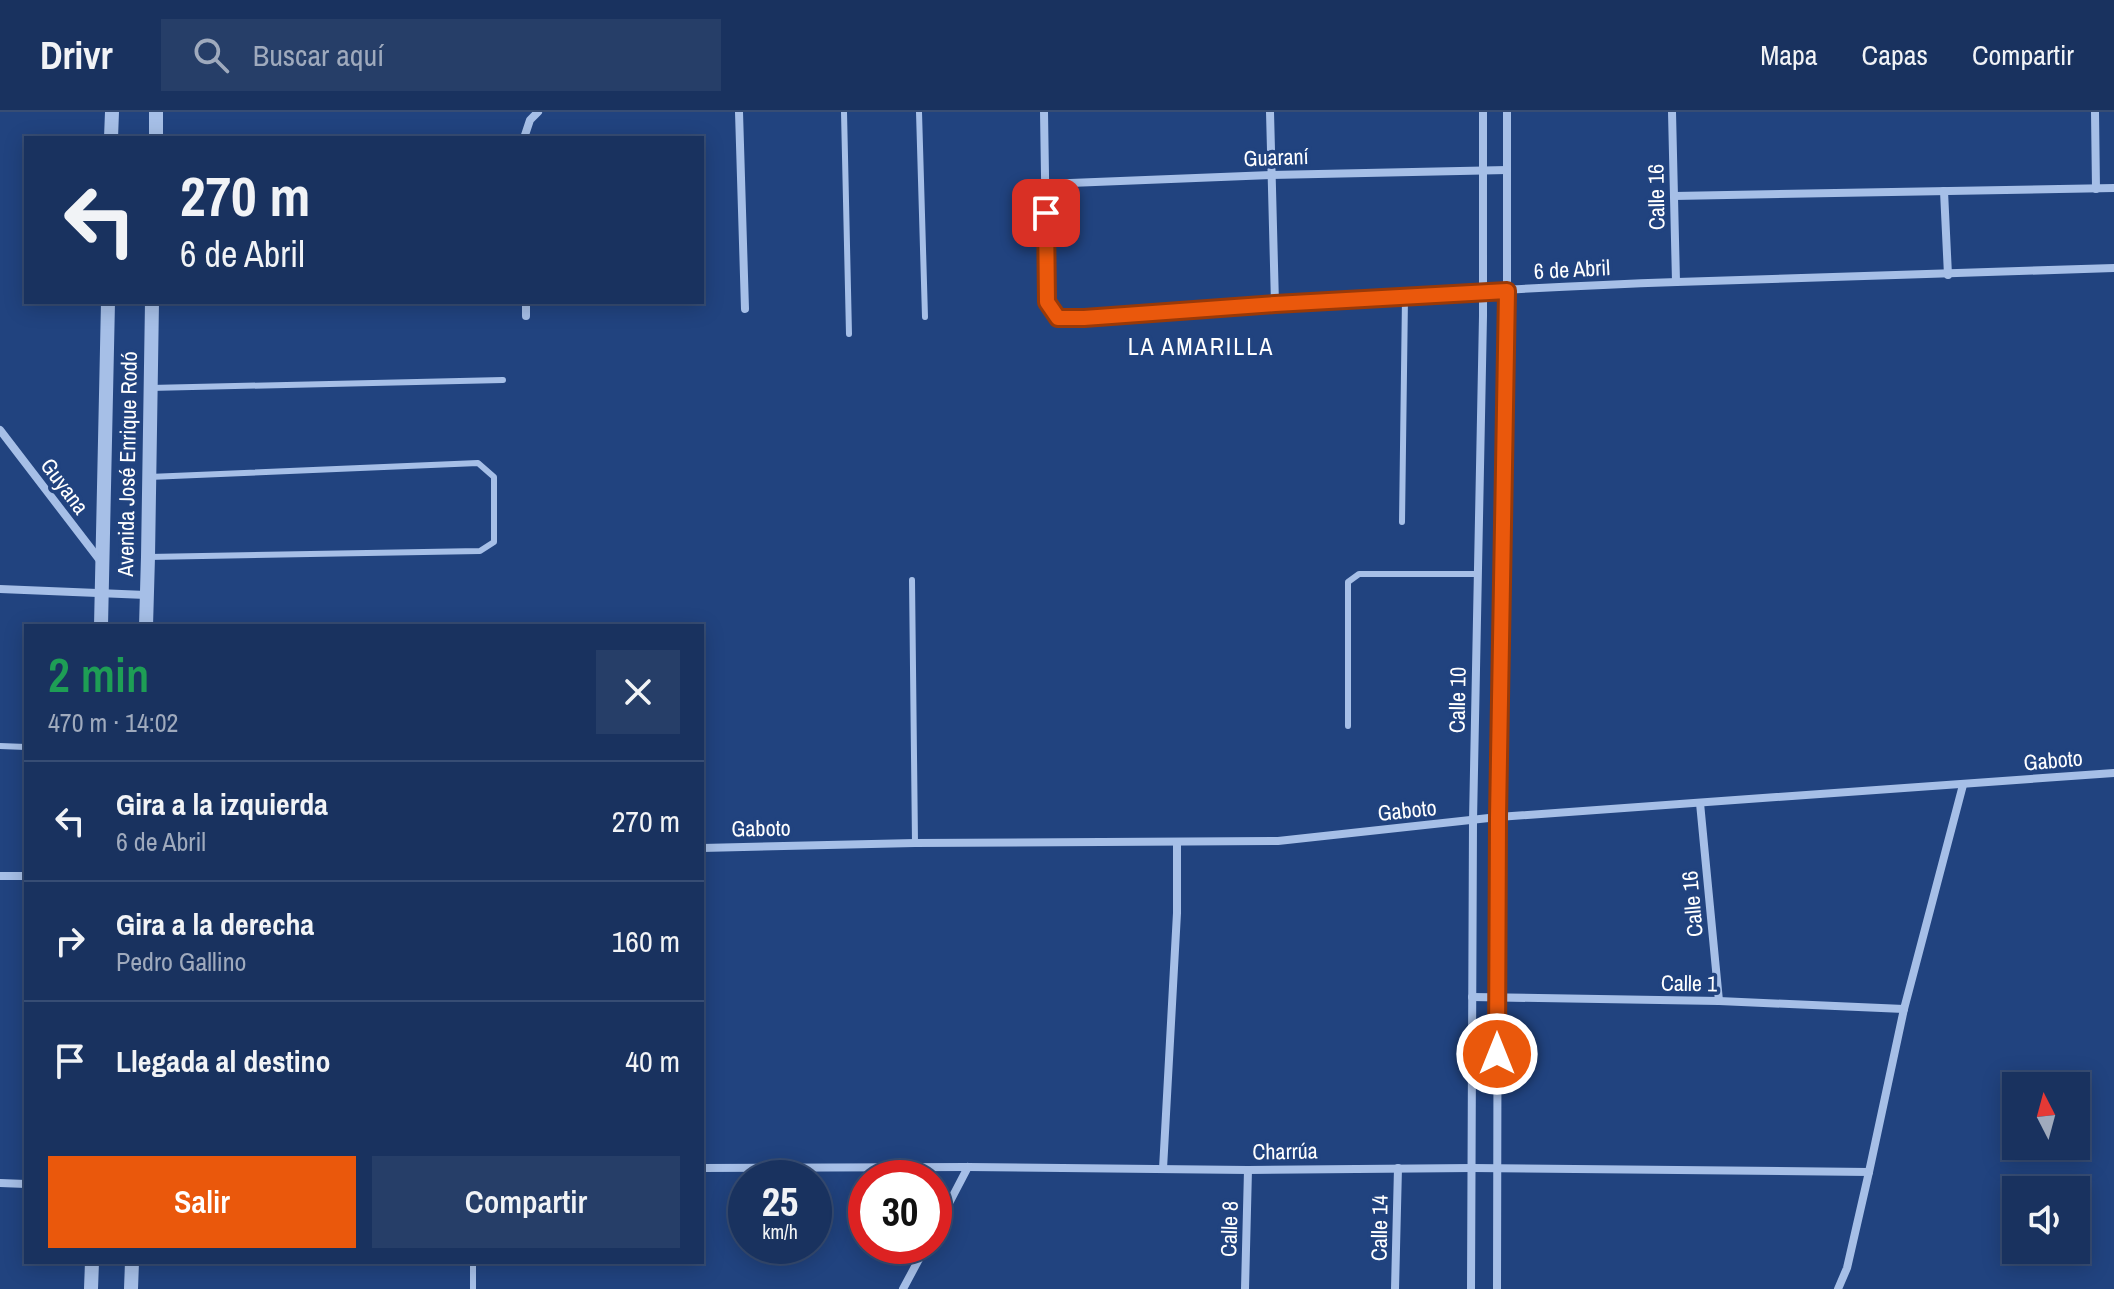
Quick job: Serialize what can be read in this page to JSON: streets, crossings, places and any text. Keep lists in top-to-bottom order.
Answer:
{
  "streets": {
    "street": [
      "Guaraní",
      "Calle 16",
      "6 de Abril",
      "Avenida José Enrique Rodó",
      "Guyana",
      "Calle 10",
      "Gaboto",
      "Calle 1",
      "Charrúa",
      "Calle 14",
      "Calle 8"
    ]
  },
  "crossings": [
    ["Guaraní", "6 de Abril"],
    ["Guaraní", "Calle 10"],
    ["Calle 16", "6 de Abril"],
    ["Calle 16", "Gaboto"],
    ["Calle 16", "Calle 1"],
    ["6 de Abril", "Calle 10"],
    ["Avenida José Enrique Rodó", "Guyana"],
    ["Calle 10", "Gaboto"],
    ["Calle 10", "Calle 1"],
    ["Calle 10", "Charrúa"],
    ["Charrúa", "Calle 14"],
    ["Charrúa", "Calle 8"]
  ],
  "districts": ["LA AMARILLA"],
  "north": "top",
  "page": {
    "header": "Drivr",
    "search": "Buscar aquí",
    "nav": ["Mapa", "Capas", "Compartir"],
    "turn": ["270 m", "6 de Abril"],
    "heading": ["2 min", "470 m · 14:02"],
    "list": [
      {
        "name": "Gira a la izquierda",
        "note": "6 de Abril",
        "value": "270 m"
      },
      {
        "name": "Gira a la derecha",
        "note": "Pedro Gallino",
        "value": "160 m"
      },
      {
        "name": "Llegada al destino",
        "value": "40 m"
      }
    ],
    "buttons": ["Salir", "Compartir"],
    "speed": "25 km/h",
    "limit": "30"
  }
}
